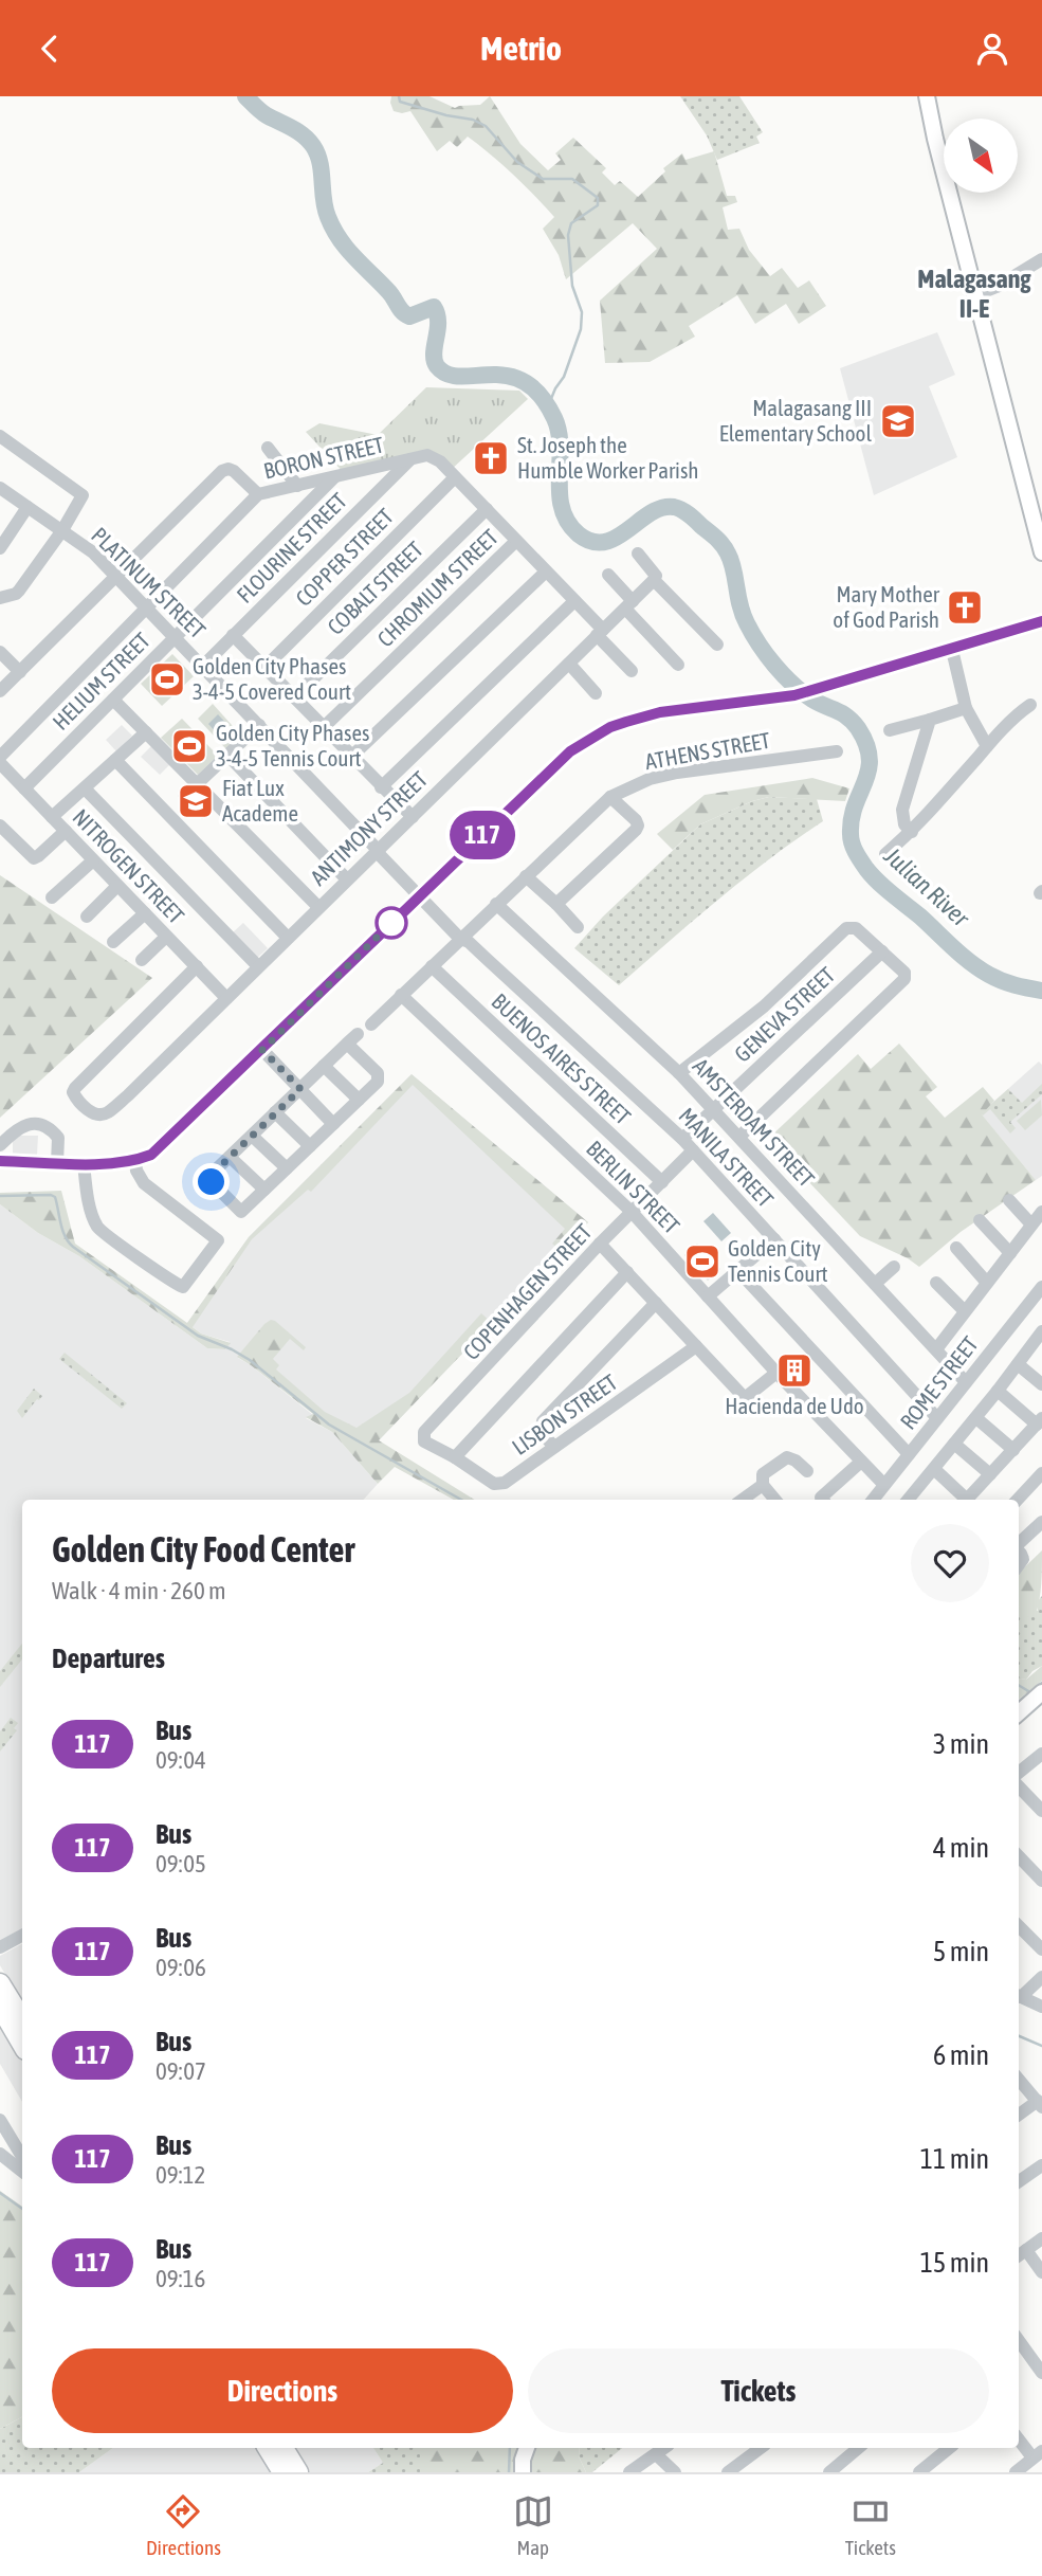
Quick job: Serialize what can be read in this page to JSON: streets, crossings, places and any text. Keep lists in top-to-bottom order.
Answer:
{
  "streets": {
    "street": [
      "BORON STREET",
      "FLOURINE STREET",
      "COPPER STREET",
      "PLATINUM STREET",
      "COBALT STREET",
      "CHROMIUM STREET",
      "HELIUM STREET",
      "ATHENS STREET",
      "ANTIMONY STREET",
      "NITROGEN STREET",
      "GENEVA STREET",
      "BUENOS AIRES STREET",
      "AMSTERDAM STREET",
      "MANILA STREET",
      "BERLIN STREET",
      "COPENHAGEN STREET",
      "ROME STREET",
      "LISBON STREET"
    ]
  },
  "crossings": [
    ["BORON STREET", "FLOURINE STREET"],
    ["BORON STREET", "COPPER STREET"],
    ["BORON STREET", "PLATINUM STREET"],
    ["BORON STREET", "COBALT STREET"],
    ["BORON STREET", "CHROMIUM STREET"],
    ["BORON STREET", "HELIUM STREET"],
    ["BORON STREET", "ANTIMONY STREET"],
    ["FLOURINE STREET", "PLATINUM STREET"],
    ["PLATINUM STREET", "HELIUM STREET"],
    ["PLATINUM STREET", "ANTIMONY STREET"],
    ["PLATINUM STREET", "MANILA STREET"],
    ["HELIUM STREET", "NITROGEN STREET"],
    ["ATHENS STREET", "BUENOS AIRES STREET"],
    ["ATHENS STREET", "AMSTERDAM STREET"],
    ["ATHENS STREET", "MANILA STREET"],
    ["ATHENS STREET", "BERLIN STREET"],
    ["ANTIMONY STREET", "NITROGEN STREET"],
    ["GENEVA STREET", "AMSTERDAM STREET"],
    ["GENEVA STREET", "MANILA STREET"],
    ["BUENOS AIRES STREET", "COPENHAGEN STREET"],
    ["AMSTERDAM STREET", "ROME STREET"],
    ["MANILA STREET", "COPENHAGEN STREET"],
    ["MANILA STREET", "ROME STREET"],
    ["BERLIN STREET", "COPENHAGEN STREET"],
    ["BERLIN STREET", "ROME STREET"],
    ["COPENHAGEN STREET", "LISBON STREET"]
  ],
  "districts": ["Malagasang II-E"],
  "water": ["Julian River"],
  "places": {
    "school or university": ["Malagasang III Elementary School", "Fiat Lux Academe"],
    "church": ["St. Joseph the Humble Worker Parish", "Mary Mother of God Parish"],
    "sports": ["Golden City Phases 3-4-5 Covered Court", "Golden City Phases 3-4-5 Tennis Court", "Golden City Tennis Court"],
    "building": ["Hacienda de Udo"]
  },
  "lines": ["bus line 117"],
  "north": "bottom right",
  "page": {
    "header": "Metrio",
    "on_map": "117",
    "heading": [
      ["Golden City Food Center", "Walk · 4 min · 260 m"],
      "Departures"
    ],
    "list": [
      {
        "mark": "117",
        "name": "Bus",
        "note": "09:04",
        "value": "3 min"
      },
      {
        "mark": "117",
        "name": "Bus",
        "note": "09:05",
        "value": "4 min"
      },
      {
        "mark": "117",
        "name": "Bus",
        "note": "09:06",
        "value": "5 min"
      },
      {
        "mark": "117",
        "name": "Bus",
        "note": "09:07",
        "value": "6 min"
      },
      {
        "mark": "117",
        "name": "Bus",
        "note": "09:12",
        "value": "11 min"
      },
      {
        "mark": "117",
        "name": "Bus",
        "note": "09:16",
        "value": "15 min"
      }
    ],
    "buttons": ["Directions", "Tickets"],
    "tabs": ["Directions", "Map", "Tickets"]
  }
}
